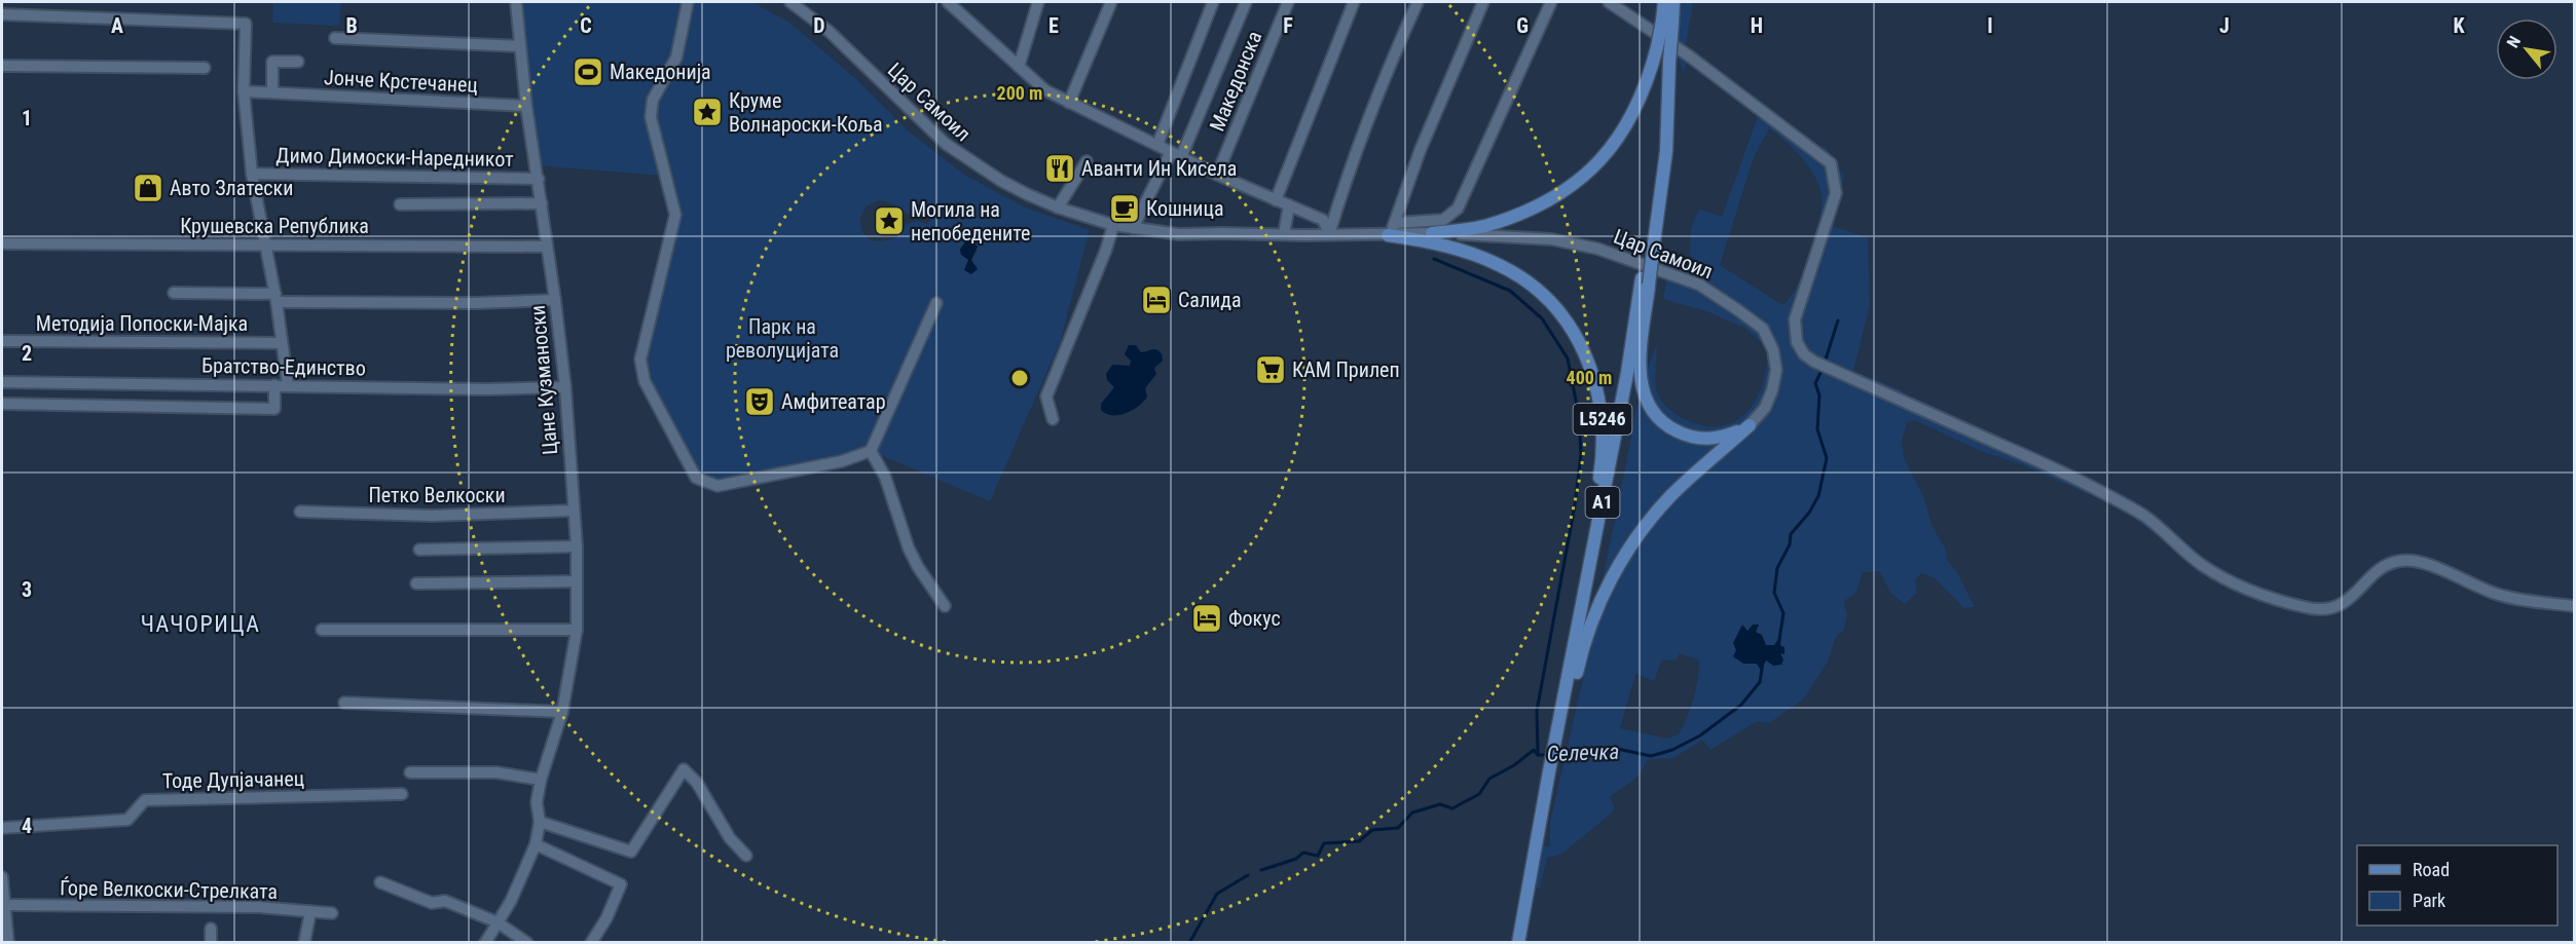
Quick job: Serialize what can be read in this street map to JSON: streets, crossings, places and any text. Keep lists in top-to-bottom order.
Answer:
{
  "streets": {
    "main road": ["L5246", "A1"],
    "street": [
      "Јонче Крстечанец",
      "Македонска",
      "Цар Самоил",
      "Димо Димоски-Наредникот",
      "Крушевска Република",
      "Методија Попоски-Мајка",
      "Братство-Единство",
      "Цане Кузманоски",
      "Петко Велкоски",
      "Тоде Дупјачанец",
      "Ѓоре Велкоски-Стрелката"
    ]
  },
  "crossings": [
    ["Јонче Крстечанец", "Цане Кузманоски"],
    ["Цар Самоил", "L5246"],
    ["Димо Димоски-Наредникот", "Цане Кузманоски"],
    ["Крушевска Република", "Цане Кузманоски"],
    ["Методија Попоски-Мајка", "Цане Кузманоски"],
    ["Братство-Единство", "Цане Кузманоски"],
    ["Цане Кузманоски", "Петко Велкоски"],
    ["L5246", "A1"]
  ],
  "districts": ["ЧАЧОРИЦА"],
  "water": ["Селечка"],
  "parks": ["Парк на револуцијата"],
  "places": {
    "sports": ["Македонија"],
    "place": ["Круме Волнароски-Коља", "Могила на непобедените"],
    "restaurant": ["Аванти Ин Кисела"],
    "shop": ["Авто Златески"],
    "cafe": ["Кошница"],
    "hotel": ["Салида", "Фокус"],
    "supermarket": ["КАМ Прилеп"],
    "theatre": ["Амфитеатар"]
  },
  "legend": ["Road", "Park"],
  "north": "top left",
  "grid": {
    "columns": [
      "A",
      "B",
      "C",
      "D",
      "E",
      "F",
      "G",
      "H",
      "I",
      "J",
      "K"
    ],
    "rows": [
      "1",
      "2",
      "3",
      "4"
    ]
  },
  "rings": ["200 m", "400 m"]
}
